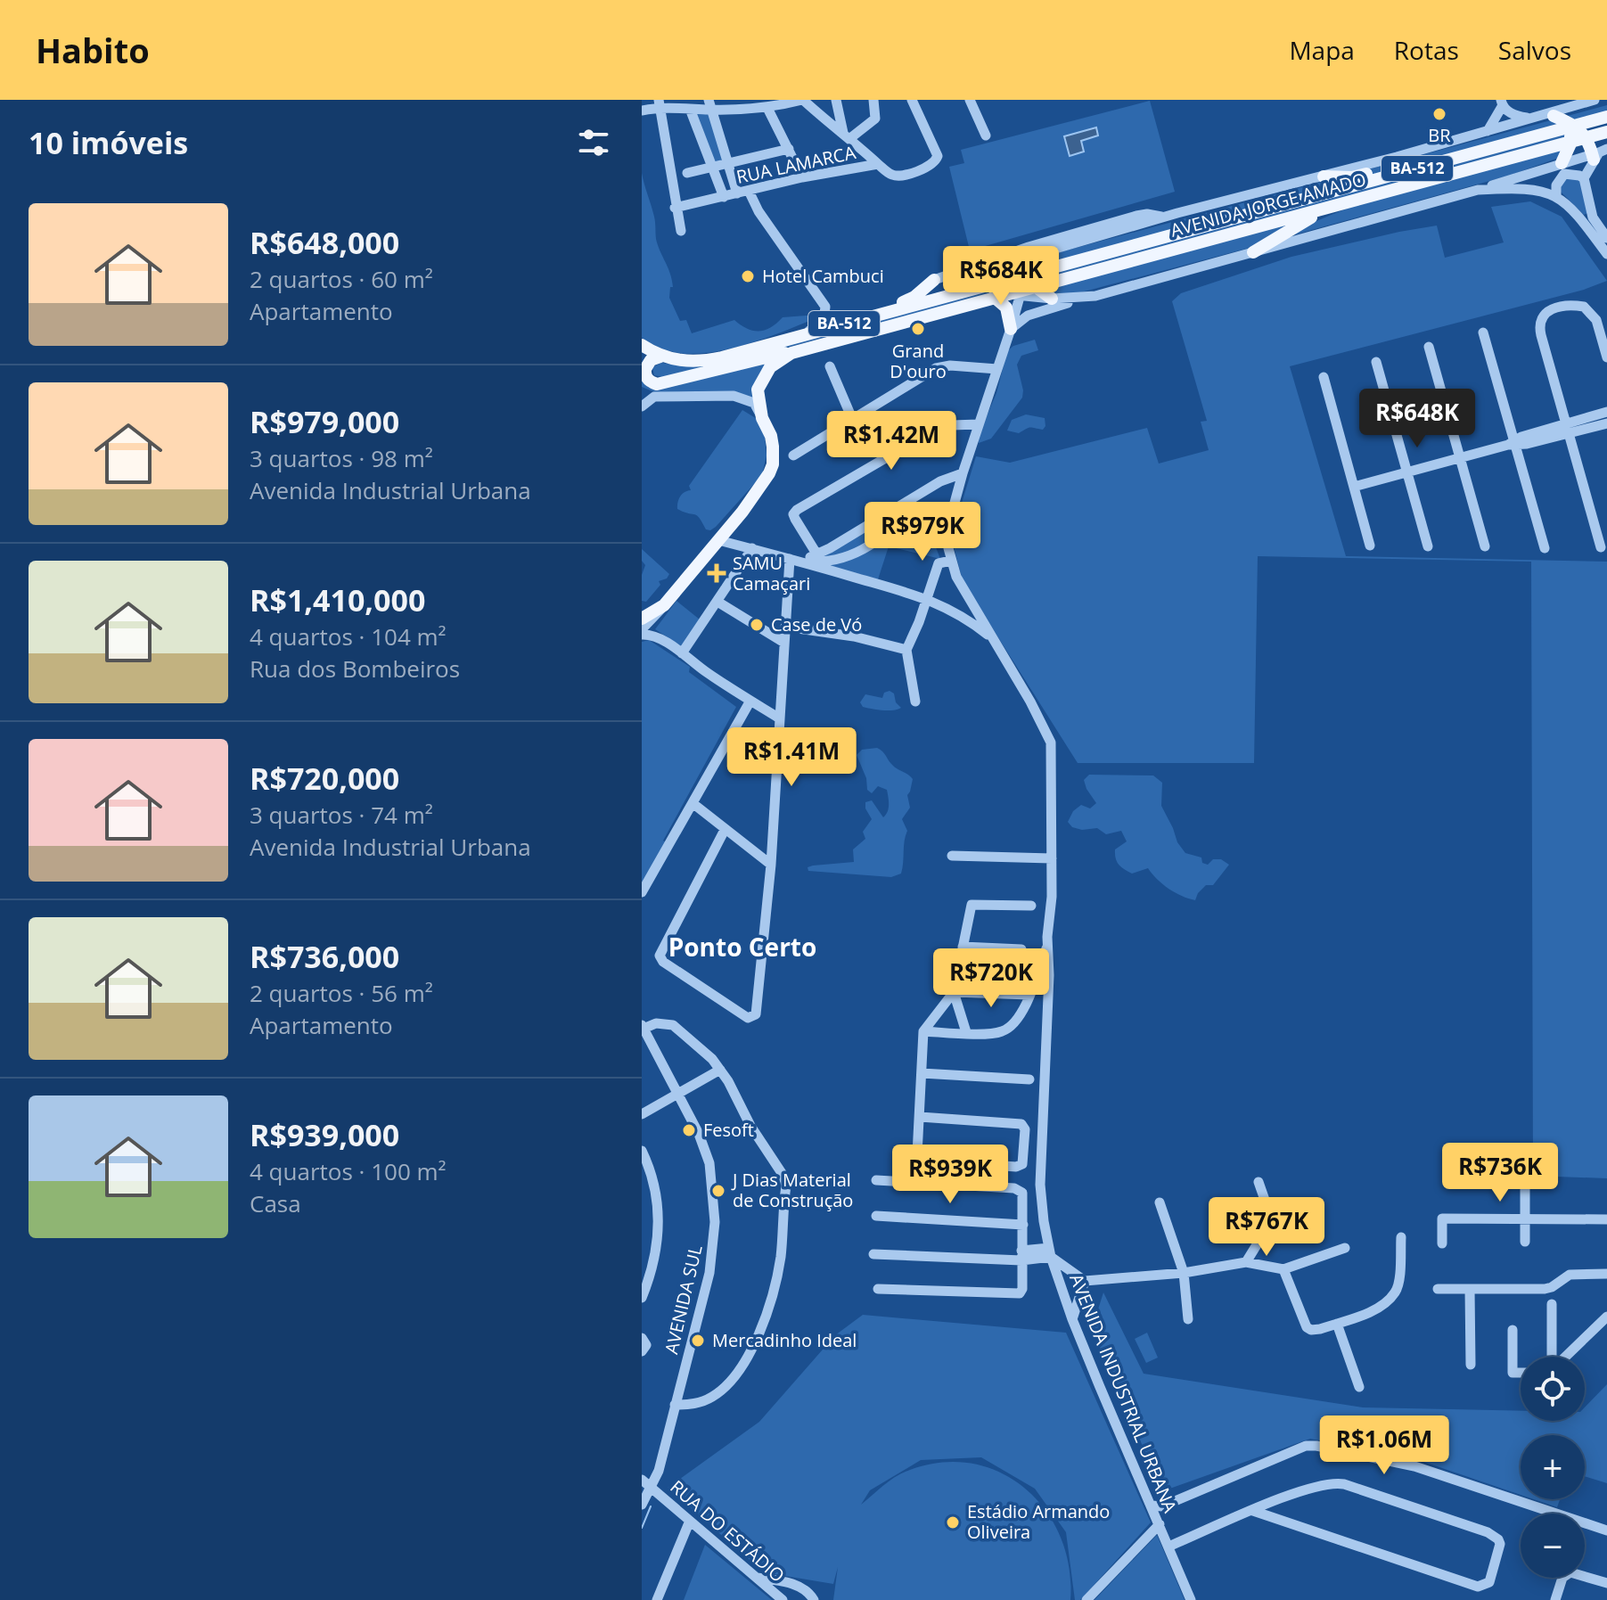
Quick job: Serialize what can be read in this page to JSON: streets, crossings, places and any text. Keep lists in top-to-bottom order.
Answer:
{
  "streets": {
    "main road": ["BA-512", "AVENIDA JORGE AMADO"],
    "street": [
      "RUA LAMARCA",
      "AVENIDA SUL",
      "AVENIDA INDUSTRIAL URBANA",
      "RUA DO ESTÁDIO"
    ]
  },
  "crossings": [
    ["BA-512", "AVENIDA JORGE AMADO"],
    ["AVENIDA SUL", "RUA DO ESTÁDIO"]
  ],
  "districts": ["Ponto Certo"],
  "places": {
    "other": [
      "BR",
      "Hotel Cambuci",
      "Grand D'ouro",
      "Case de Vó",
      "Fesoft",
      "J Dias Material de Construção",
      "Mercadinho Ideal",
      "Estádio Armando Oliveira"
    ],
    "health": ["SAMU Camaçari"]
  },
  "page": {
    "header": "Habito",
    "nav": ["Mapa", "Rotas", "Salvos"],
    "heading": "10 imóveis",
    "list": [
      {
        "name": "R$648,000",
        "note": "2 quartos · 60 m² · Apartamento"
      },
      {
        "name": "R$979,000",
        "note": "3 quartos · 98 m² · Avenida Industrial Urbana"
      },
      {
        "name": "R$1,410,000",
        "note": "4 quartos · 104 m² · Rua dos Bombeiros"
      },
      {
        "name": "R$720,000",
        "note": "3 quartos · 74 m² · Avenida Industrial Urbana"
      },
      {
        "name": "R$736,000",
        "note": "2 quartos · 56 m² · Apartamento"
      },
      {
        "name": "R$939,000",
        "note": "4 quartos · 100 m² · Casa"
      }
    ],
    "price": [
      "R$684K",
      "R$648K",
      "R$1.42M",
      "R$979K",
      "R$1.41M",
      "R$720K",
      "R$736K",
      "R$939K",
      "R$767K",
      "R$1.06M"
    ],
    "map_buttons": ["+", "−"]
  }
}
